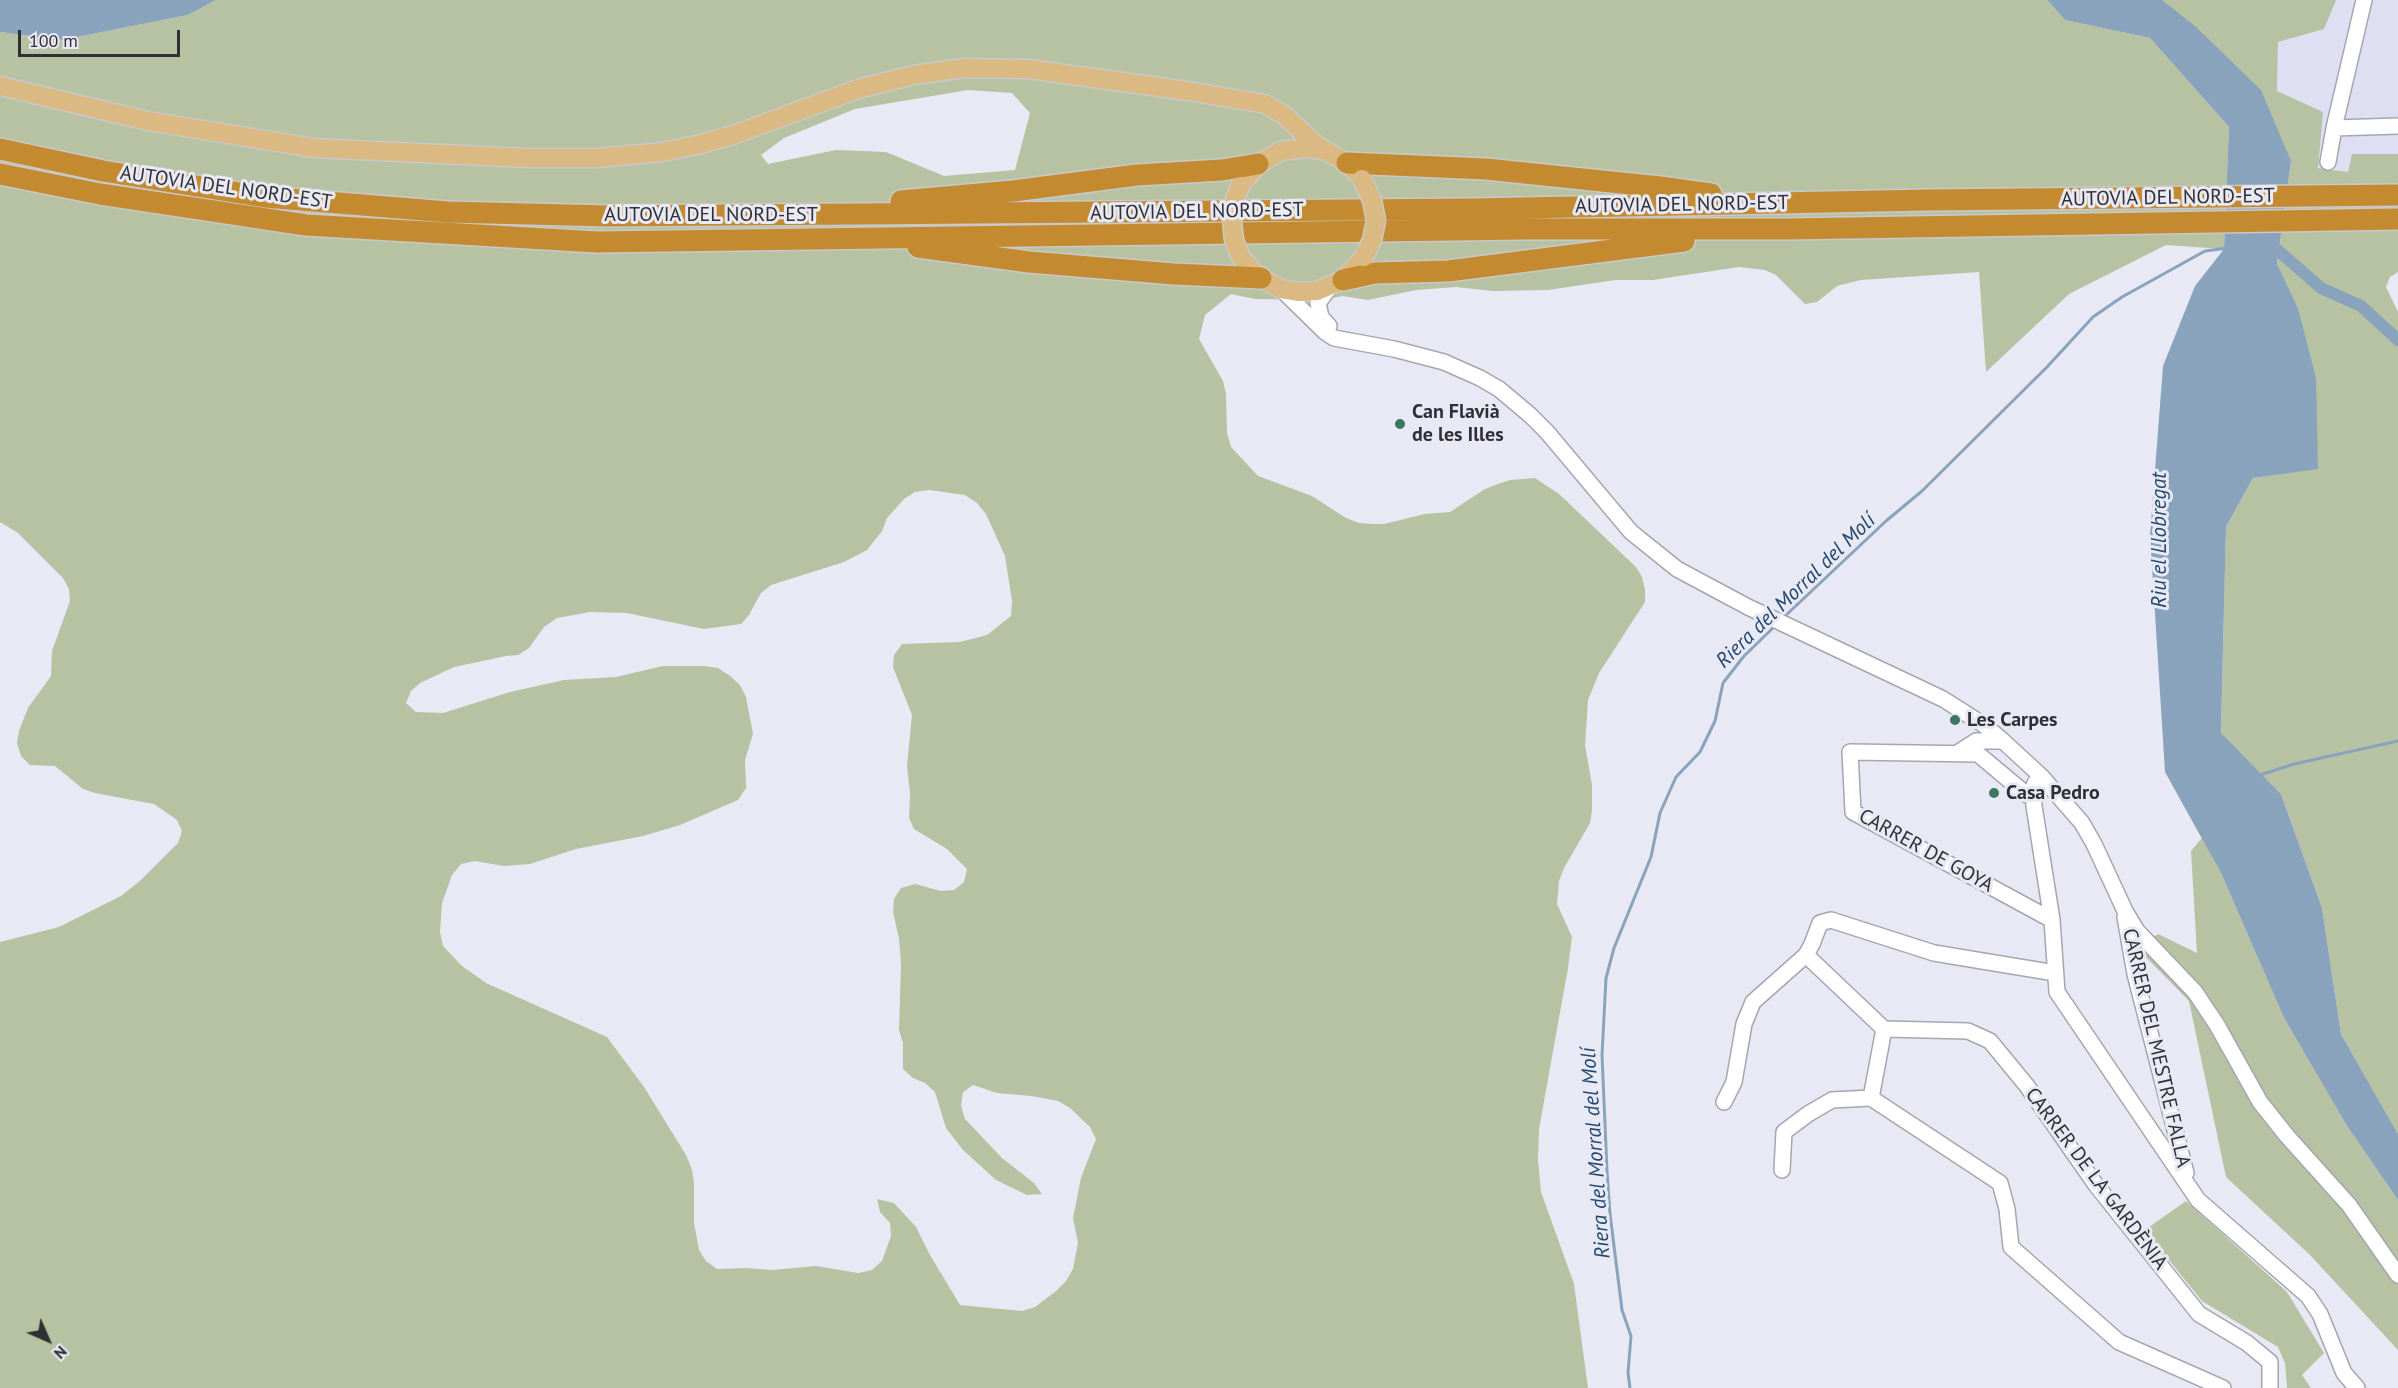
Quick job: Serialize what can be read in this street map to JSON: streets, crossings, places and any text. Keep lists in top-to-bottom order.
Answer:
{
  "streets": {
    "highway": ["AUTOVIA DEL NORD-EST"],
    "street": ["CARRER DE GOYA", "CARRER DEL MESTRE FALLA", "CARRER DE LA GARDÈNIA"]
  },
  "water": ["Riu el Llobregat", "Riera del Morral del Molí"],
  "places": ["Can Flavià de les Illes", "Les Carpes", "Casa Pedro"],
  "scale_bar": "100 m",
  "north": "bottom right"
}
